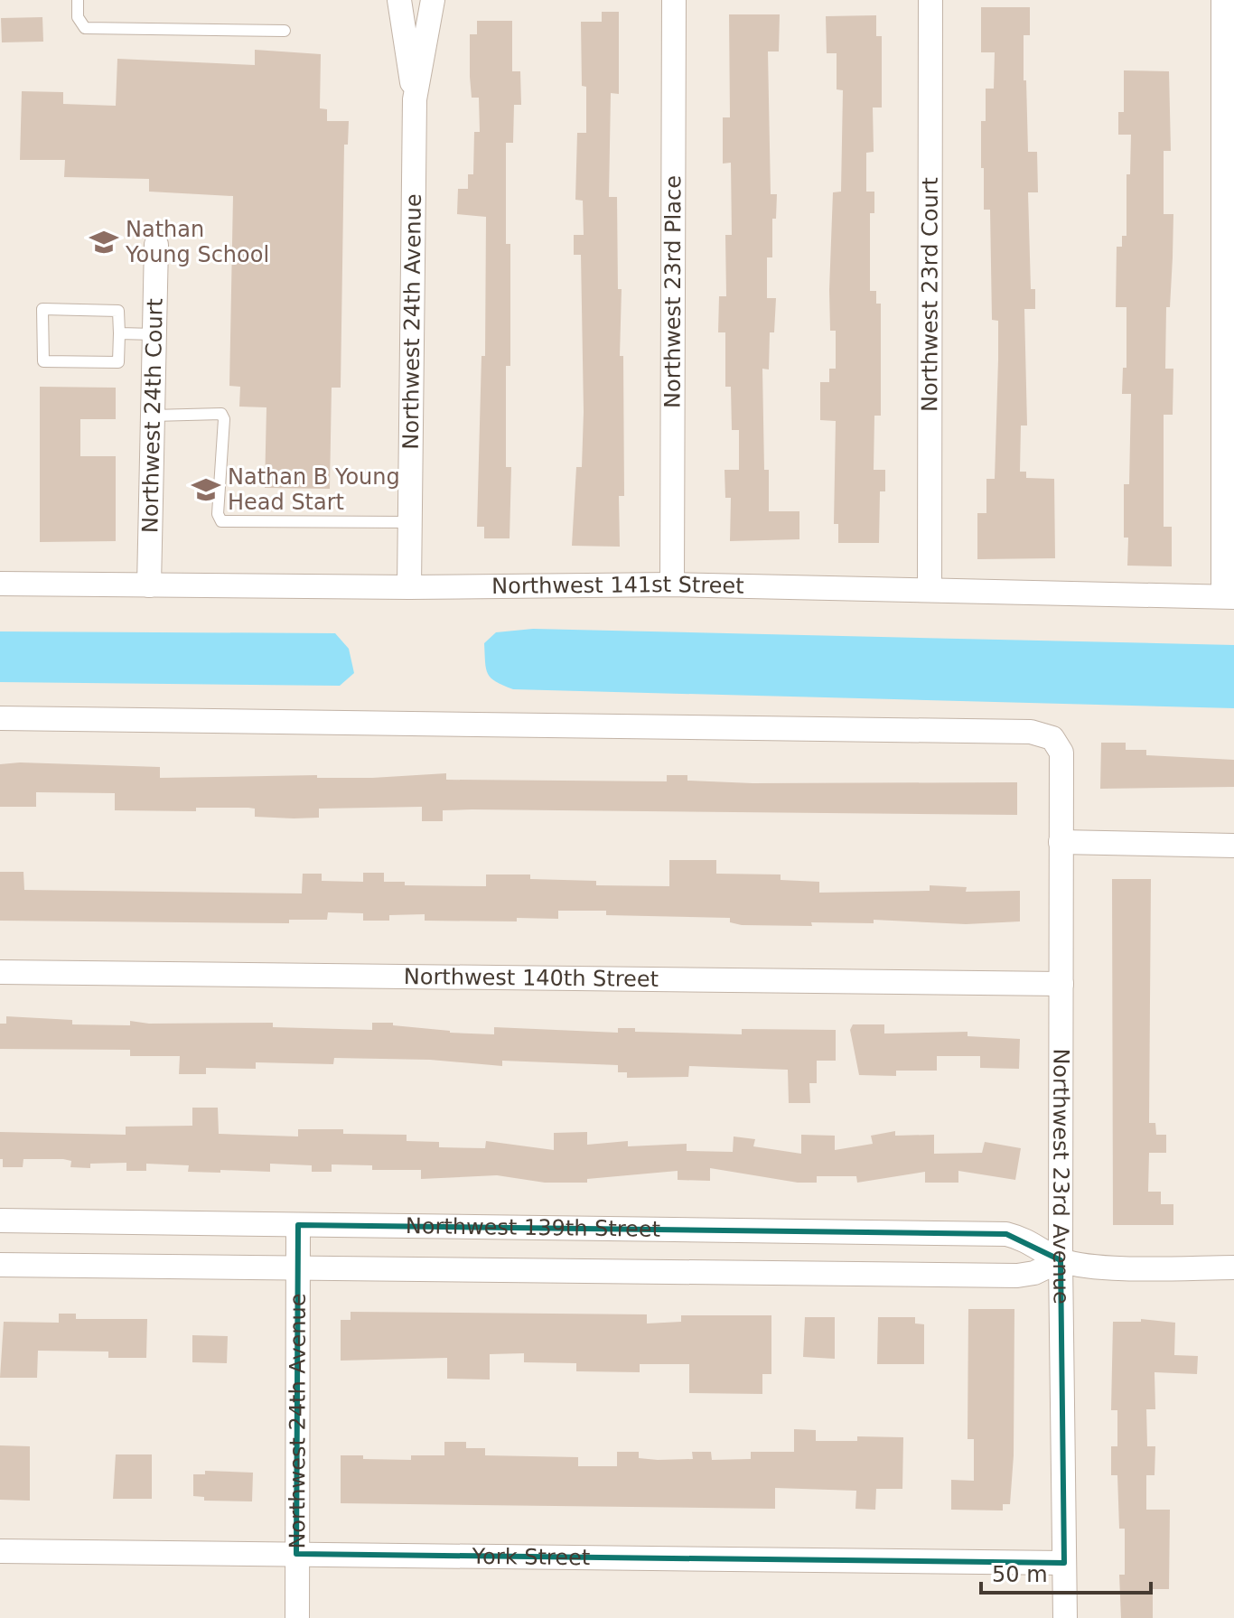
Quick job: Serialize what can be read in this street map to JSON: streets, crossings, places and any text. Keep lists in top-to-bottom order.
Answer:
{
  "streets": {
    "street": [
      "Northwest 23rd Place",
      "Northwest 23rd Court",
      "Northwest 24th Avenue",
      "Northwest 24th Court",
      "Northwest 141st Street",
      "Northwest 140th Street",
      "Northwest 23rd Avenue",
      "Northwest 139th Street",
      "York Street"
    ]
  },
  "crossings": [
    ["Northwest 23rd Place", "Northwest 141st Street"],
    ["Northwest 23rd Court", "Northwest 141st Street"],
    ["Northwest 24th Avenue", "Northwest 141st Street"],
    ["Northwest 24th Avenue", "Northwest 139th Street"],
    ["Northwest 24th Avenue", "York Street"],
    ["Northwest 24th Court", "Northwest 141st Street"],
    ["Northwest 140th Street", "Northwest 23rd Avenue"],
    ["Northwest 23rd Avenue", "Northwest 139th Street"],
    ["Northwest 23rd Avenue", "York Street"]
  ],
  "places": {
    "school or university": ["Nathan Young School", "Nathan B Young Head Start"]
  },
  "scale_bar": "50 m"
}
